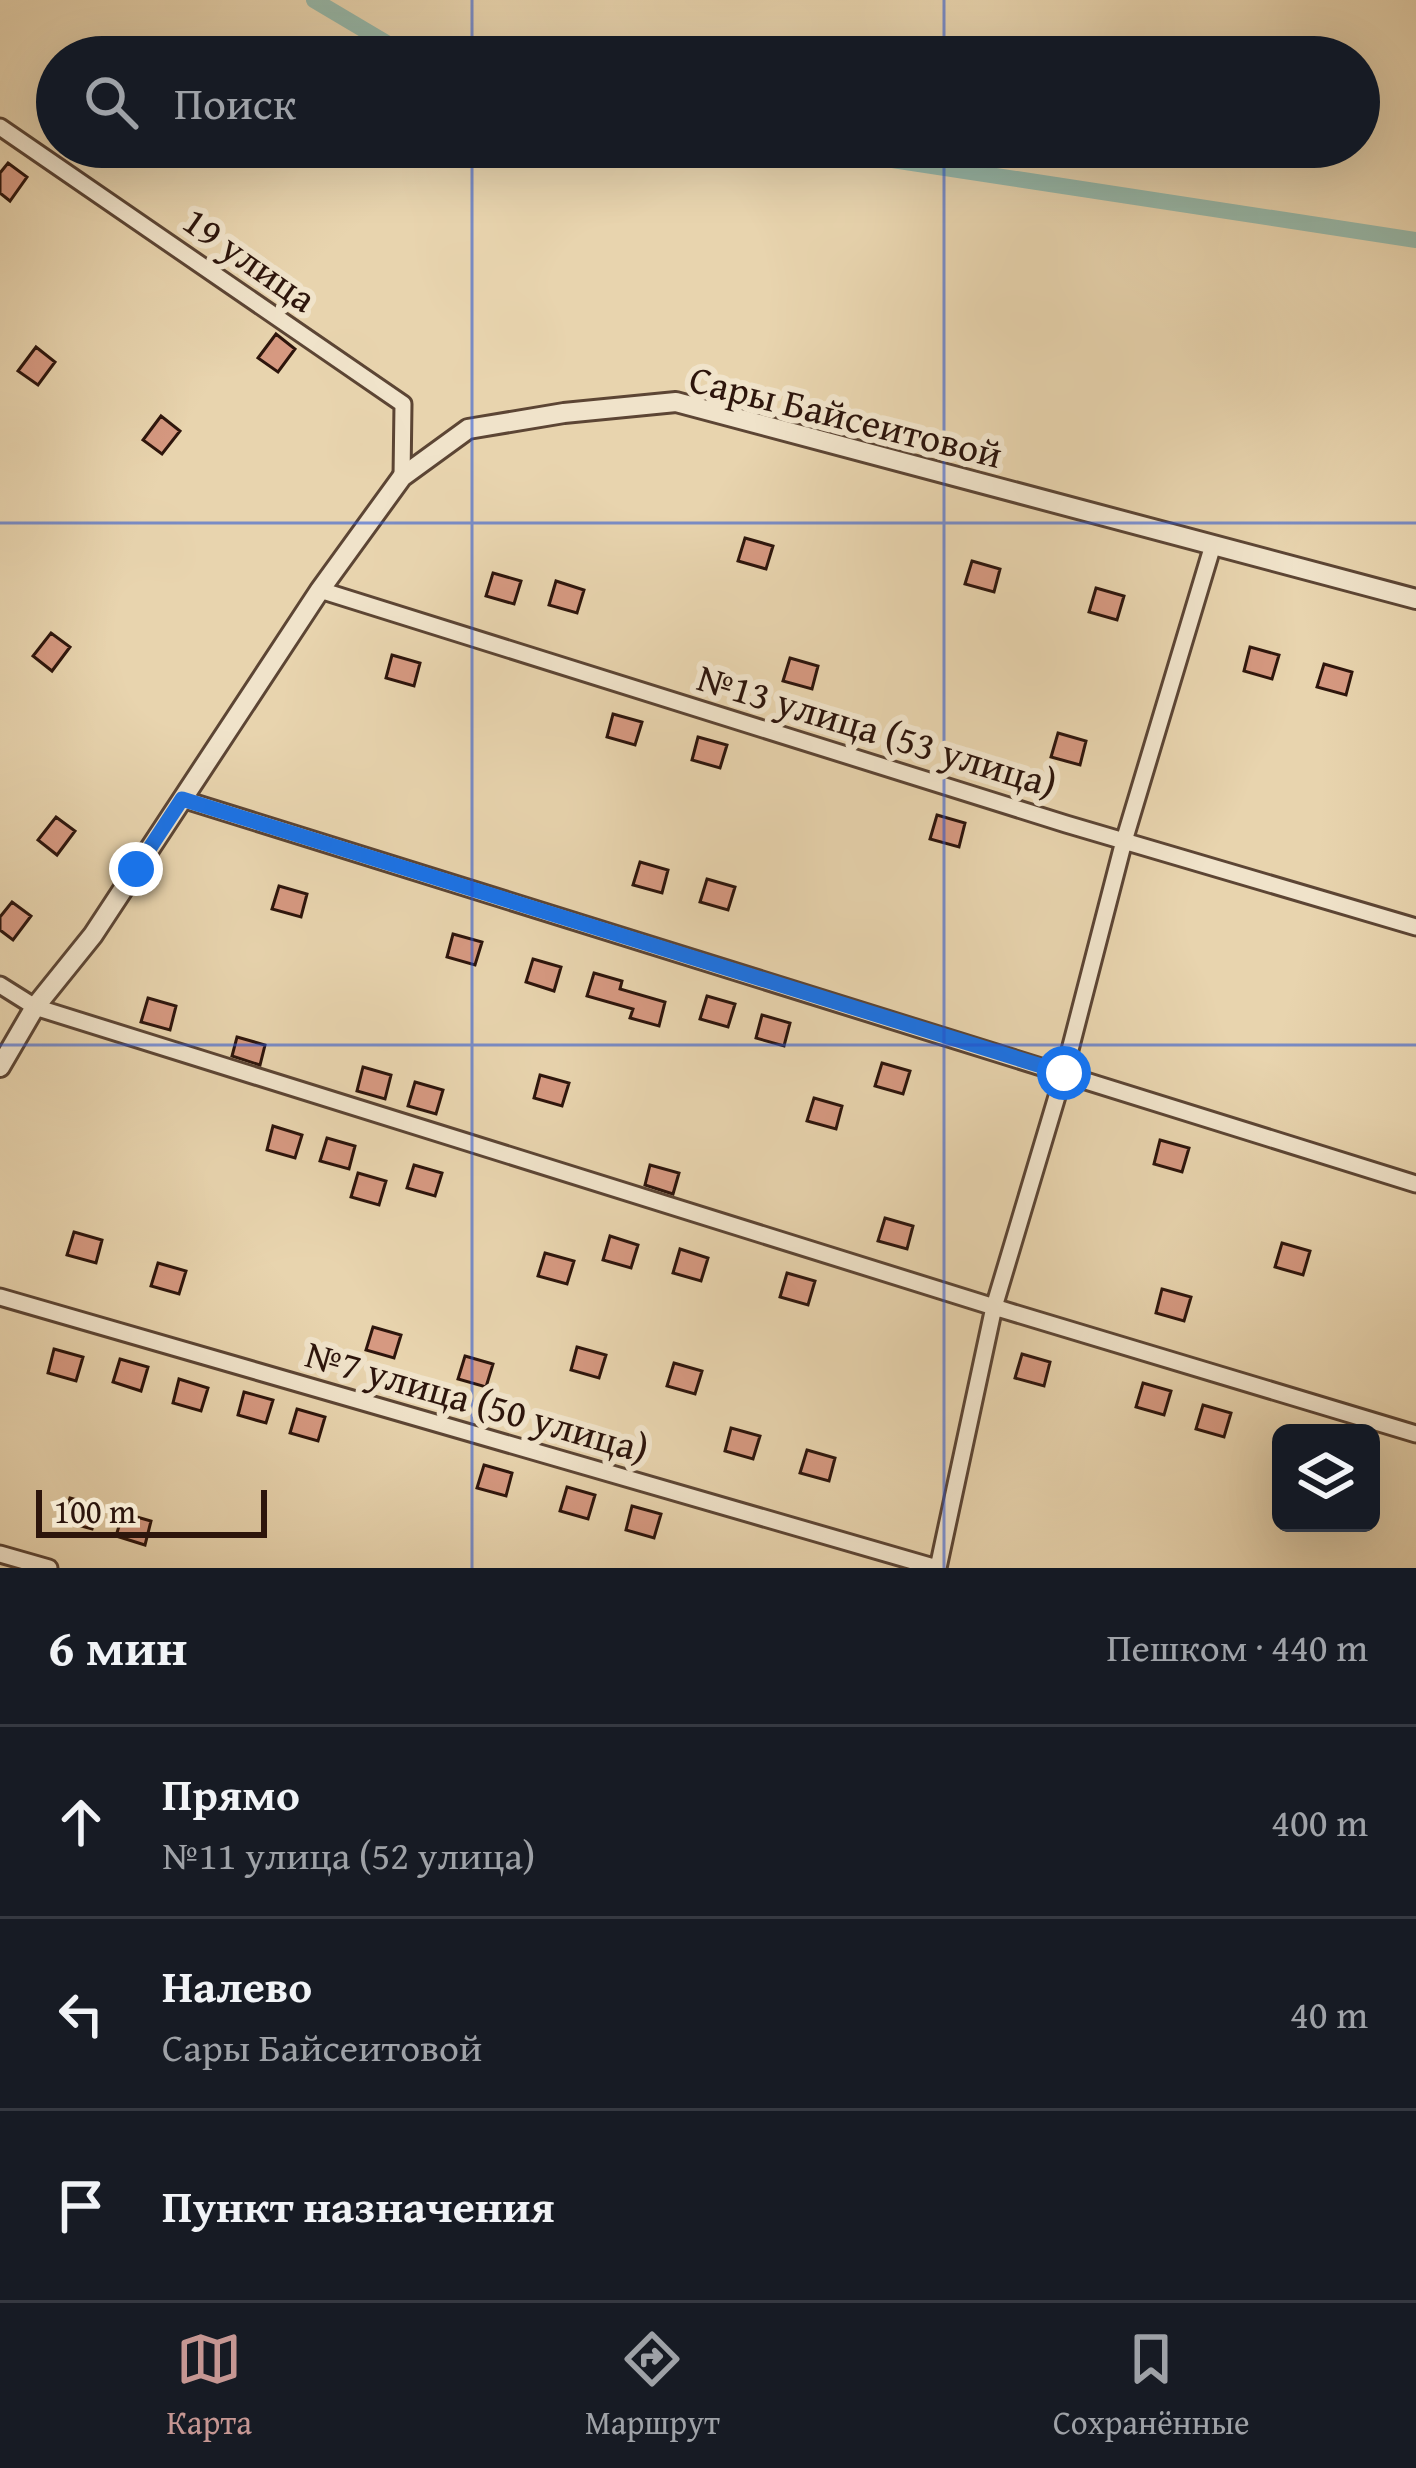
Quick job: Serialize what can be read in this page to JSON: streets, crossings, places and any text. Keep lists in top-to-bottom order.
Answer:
{
  "streets": {
    "street": [
      "19 улица",
      "Сары Байсеитовой",
      "№13 улица (53 улица)",
      "№7 улица (50 улица)"
    ]
  },
  "crossings": [
    ["19 улица", "Сары Байсеитовой"],
    ["Сары Байсеитовой", "№13 улица (53 улица)"]
  ],
  "scale_bar": "100 m",
  "page": {
    "search": "Поиск",
    "scale": "100 m",
    "heading": ["6 мин", "Пешком · 440 m"],
    "list": [
      ["Прямо", "№11 улица (52 улица)", "400 m"],
      ["Налево", "Сары Байсеитовой", "40 m"],
      "Пункт назначения"
    ],
    "nav": ["Карта", "Маршрут", "Сохранённые"]
  }
}
